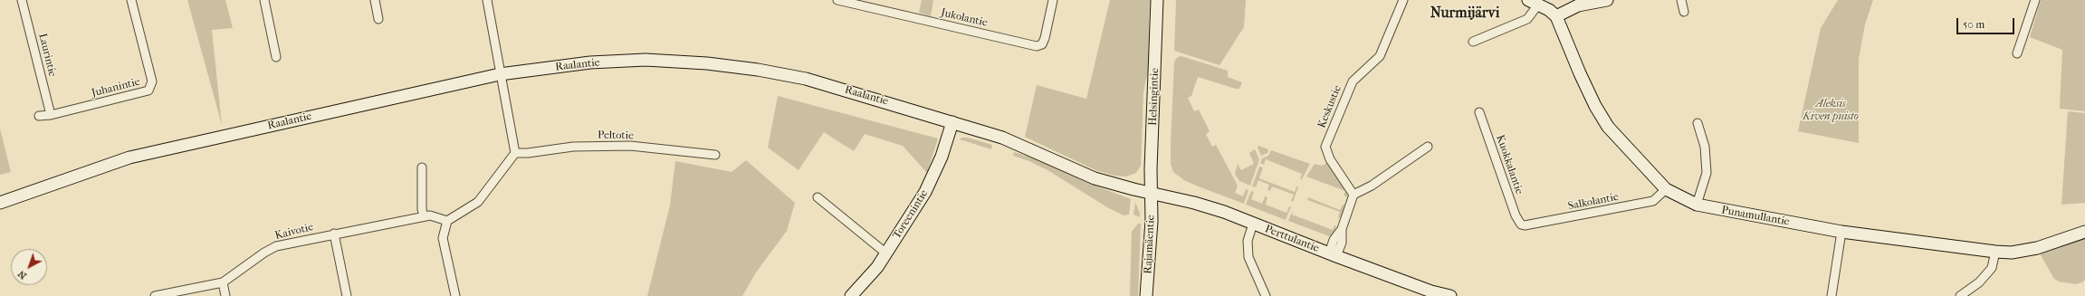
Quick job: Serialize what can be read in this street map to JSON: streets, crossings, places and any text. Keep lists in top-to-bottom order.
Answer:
{
  "streets": {
    "street": [
      "Jukolantie",
      "Laurintie",
      "Raalantie",
      "Juhanintie",
      "Helsingintie",
      "Keskustie",
      "Peltotie",
      "Kuokkalantie",
      "Salkolantie",
      "Toreenintie",
      "Punamullantie",
      "Kaivotie",
      "Perttulantie",
      "Rajamäentie"
    ]
  },
  "crossings": [
    ["Laurintie", "Juhanintie"],
    ["Raalantie", "Helsingintie"],
    ["Raalantie", "Toreenintie"],
    ["Raalantie", "Perttulantie"],
    ["Raalantie", "Rajamäentie"],
    ["Helsingintie", "Perttulantie"],
    ["Helsingintie", "Rajamäentie"],
    ["Kuokkalantie", "Salkolantie"],
    ["Salkolantie", "Punamullantie"],
    ["Perttulantie", "Rajamäentie"]
  ],
  "districts": ["Nurmijärvi"],
  "parks": ["Aleksis Kiven puisto"],
  "scale_bar": "50 m",
  "north": "bottom left"
}
